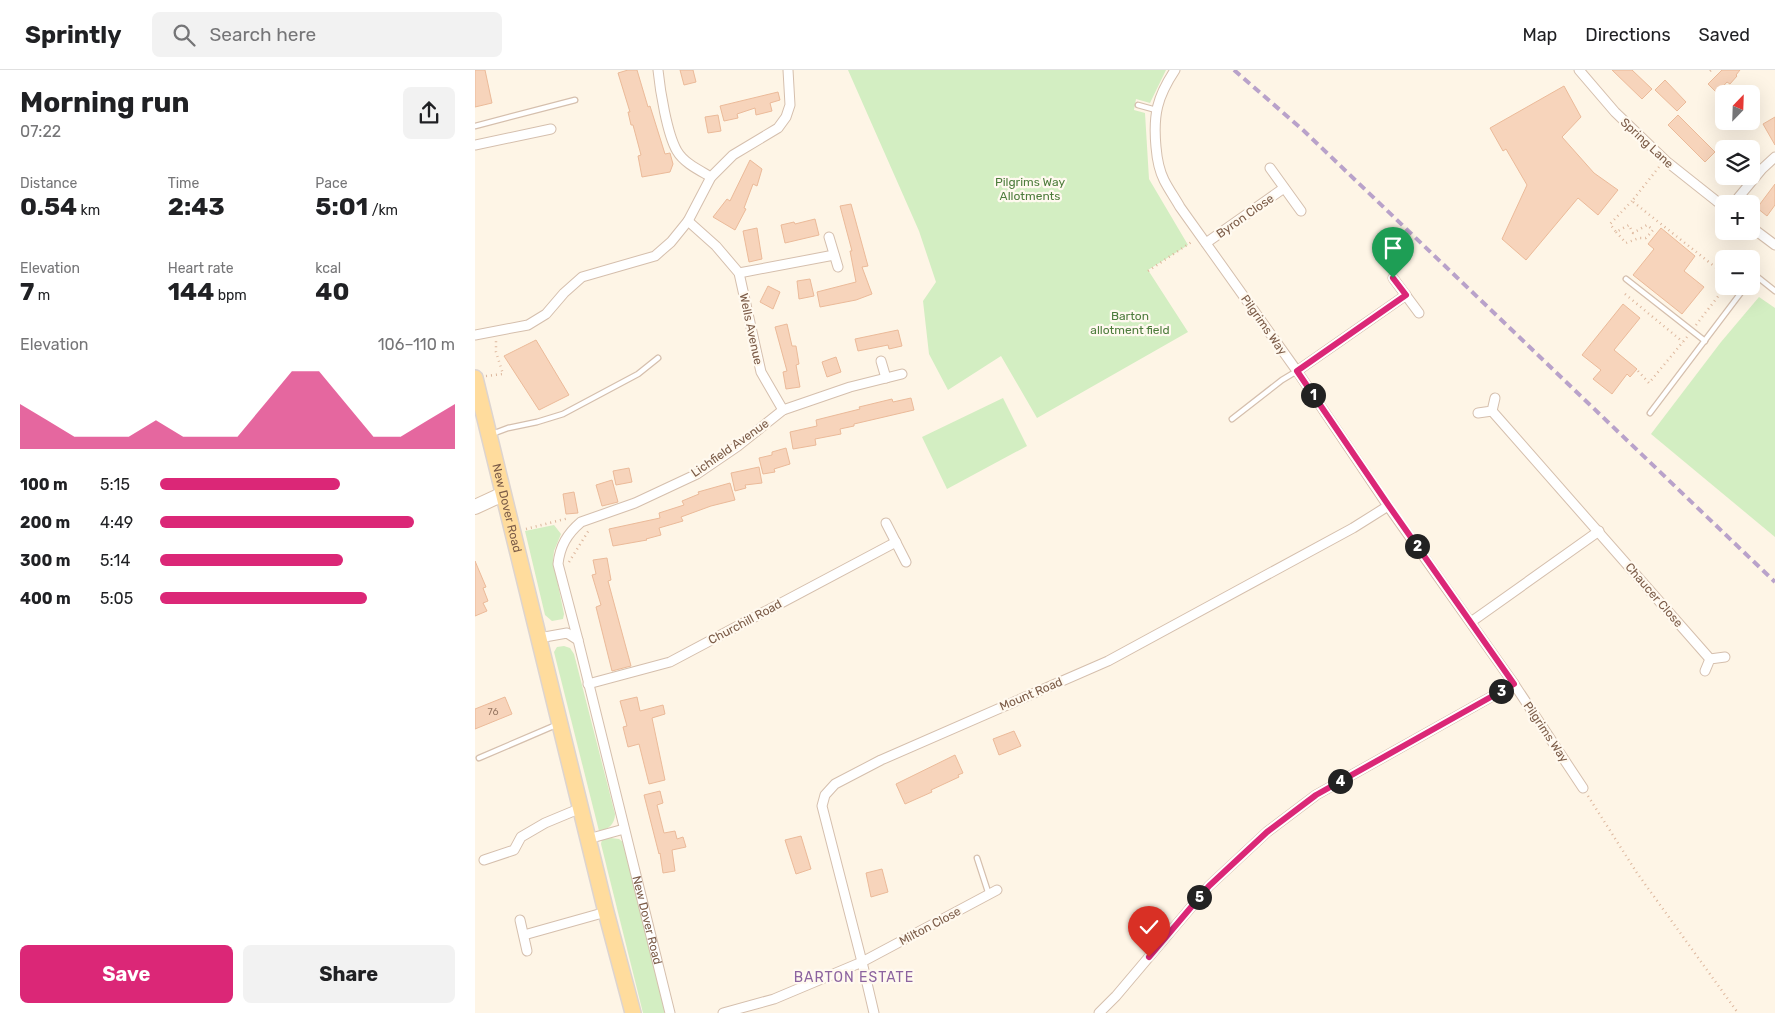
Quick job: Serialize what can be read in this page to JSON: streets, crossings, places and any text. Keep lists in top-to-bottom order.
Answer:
{
  "streets": {
    "main road": ["New Dover Road"],
    "street": [
      "Spring Lane",
      "Byron Close",
      "Pilgrims Way",
      "Wells Avenue",
      "Lichfield Avenue",
      "Chaucer Close",
      "Churchill Road",
      "Mount Road",
      "Milton Close"
    ]
  },
  "crossings": [
    ["Byron Close", "Pilgrims Way"],
    ["Pilgrims Way", "Mount Road"],
    ["Wells Avenue", "Lichfield Avenue"],
    ["Lichfield Avenue", "New Dover Road"],
    ["New Dover Road", "Churchill Road"],
    ["Mount Road", "Milton Close"]
  ],
  "districts": ["BARTON ESTATE"],
  "parks": ["Pilgrims Way Allotments", "Barton allotment field"],
  "house_numbers": ["76"],
  "north": "top right",
  "page": {
    "header": "Sprintly",
    "search": "Search here",
    "nav": ["Map", "Directions", "Saved"],
    "heading": ["Morning run", "07:22"],
    "map_buttons": ["+", "−"],
    "stats": [
      ["Distance", "0.54 km"],
      ["Time", "2:43"],
      ["Pace", "5:01 /km"],
      ["Elevation", "7 m"],
      ["Heart rate", "144 bpm"],
      ["kcal", "40"]
    ],
    "chart": ["Elevation", "106–110 m"],
    "pins": [
      "1",
      "2",
      "3",
      "4",
      "5"
    ],
    "list": [
      {
        "name": "100 m",
        "note": "5:15"
      },
      {
        "name": "200 m",
        "note": "4:49"
      },
      {
        "name": "300 m",
        "note": "5:14"
      },
      {
        "name": "400 m",
        "note": "5:05"
      }
    ],
    "buttons": ["Save", "Share"]
  }
}
